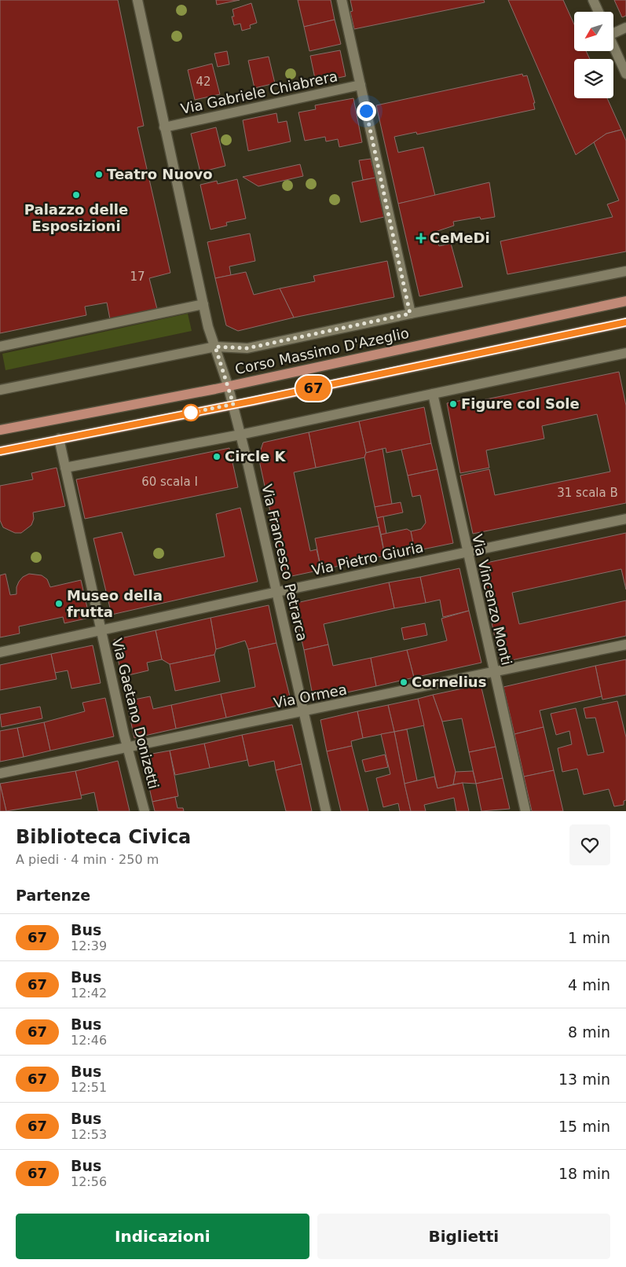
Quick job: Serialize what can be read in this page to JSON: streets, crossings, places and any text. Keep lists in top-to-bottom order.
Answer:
{
  "streets": {
    "main road": ["Corso Massimo D'Azeglio"],
    "street": [
      "Via Gabriele Chiabrera",
      "Via Pietro Giuria",
      "Via Francesco Petrarca",
      "Via Vincenzo Monti",
      "Via Ormea",
      "Via Gaetano Donizetti"
    ]
  },
  "crossings": [
    ["Via Gabriele Chiabrera", "Via Francesco Petrarca"],
    ["Corso Massimo D'Azeglio", "Via Francesco Petrarca"],
    ["Via Pietro Giuria", "Via Francesco Petrarca"],
    ["Via Pietro Giuria", "Via Vincenzo Monti"],
    ["Via Pietro Giuria", "Via Gaetano Donizetti"],
    ["Via Francesco Petrarca", "Via Ormea"],
    ["Via Vincenzo Monti", "Via Ormea"],
    ["Via Ormea", "Via Gaetano Donizetti"]
  ],
  "places": {
    "other": [
      "Teatro Nuovo",
      "Palazzo delle Esposizioni",
      "Figure col Sole",
      "Circle K",
      "Museo della frutta",
      "Cornelius"
    ],
    "health": ["CeMeDi"]
  },
  "lines": ["bus line 67"],
  "house_numbers": [
    "42",
    "17",
    "60 scala I",
    "31 scala B"
  ],
  "north": "bottom left",
  "page": {
    "on_map": "67",
    "heading": [
      ["Biblioteca Civica", "A piedi · 4 min · 250 m"],
      "Partenze"
    ],
    "list": [
      {
        "mark": "67",
        "name": "Bus",
        "note": "12:39",
        "value": "1 min"
      },
      {
        "mark": "67",
        "name": "Bus",
        "note": "12:42",
        "value": "4 min"
      },
      {
        "mark": "67",
        "name": "Bus",
        "note": "12:46",
        "value": "8 min"
      },
      {
        "mark": "67",
        "name": "Bus",
        "note": "12:51",
        "value": "13 min"
      },
      {
        "mark": "67",
        "name": "Bus",
        "note": "12:53",
        "value": "15 min"
      },
      {
        "mark": "67",
        "name": "Bus",
        "note": "12:56",
        "value": "18 min"
      }
    ],
    "buttons": ["Indicazioni", "Biglietti"]
  }
}
